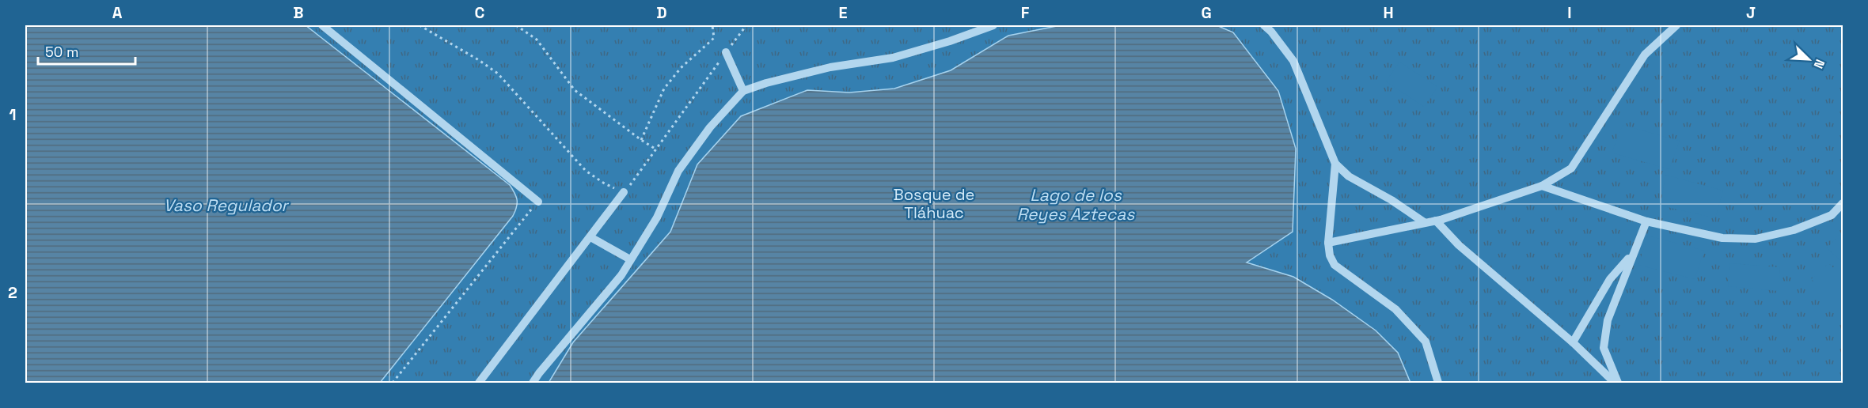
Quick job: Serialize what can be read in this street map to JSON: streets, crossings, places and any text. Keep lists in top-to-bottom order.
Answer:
{
  "water": ["Lago de los Reyes Aztecas", "Vaso Regulador"],
  "parks": ["Bosque de Tláhuac"],
  "scale_bar": "50 m",
  "north": "bottom right",
  "grid": {
    "columns": [
      "A",
      "B",
      "C",
      "D",
      "E",
      "F",
      "G",
      "H",
      "I",
      "J"
    ],
    "rows": ["1", "2"]
  }
}
